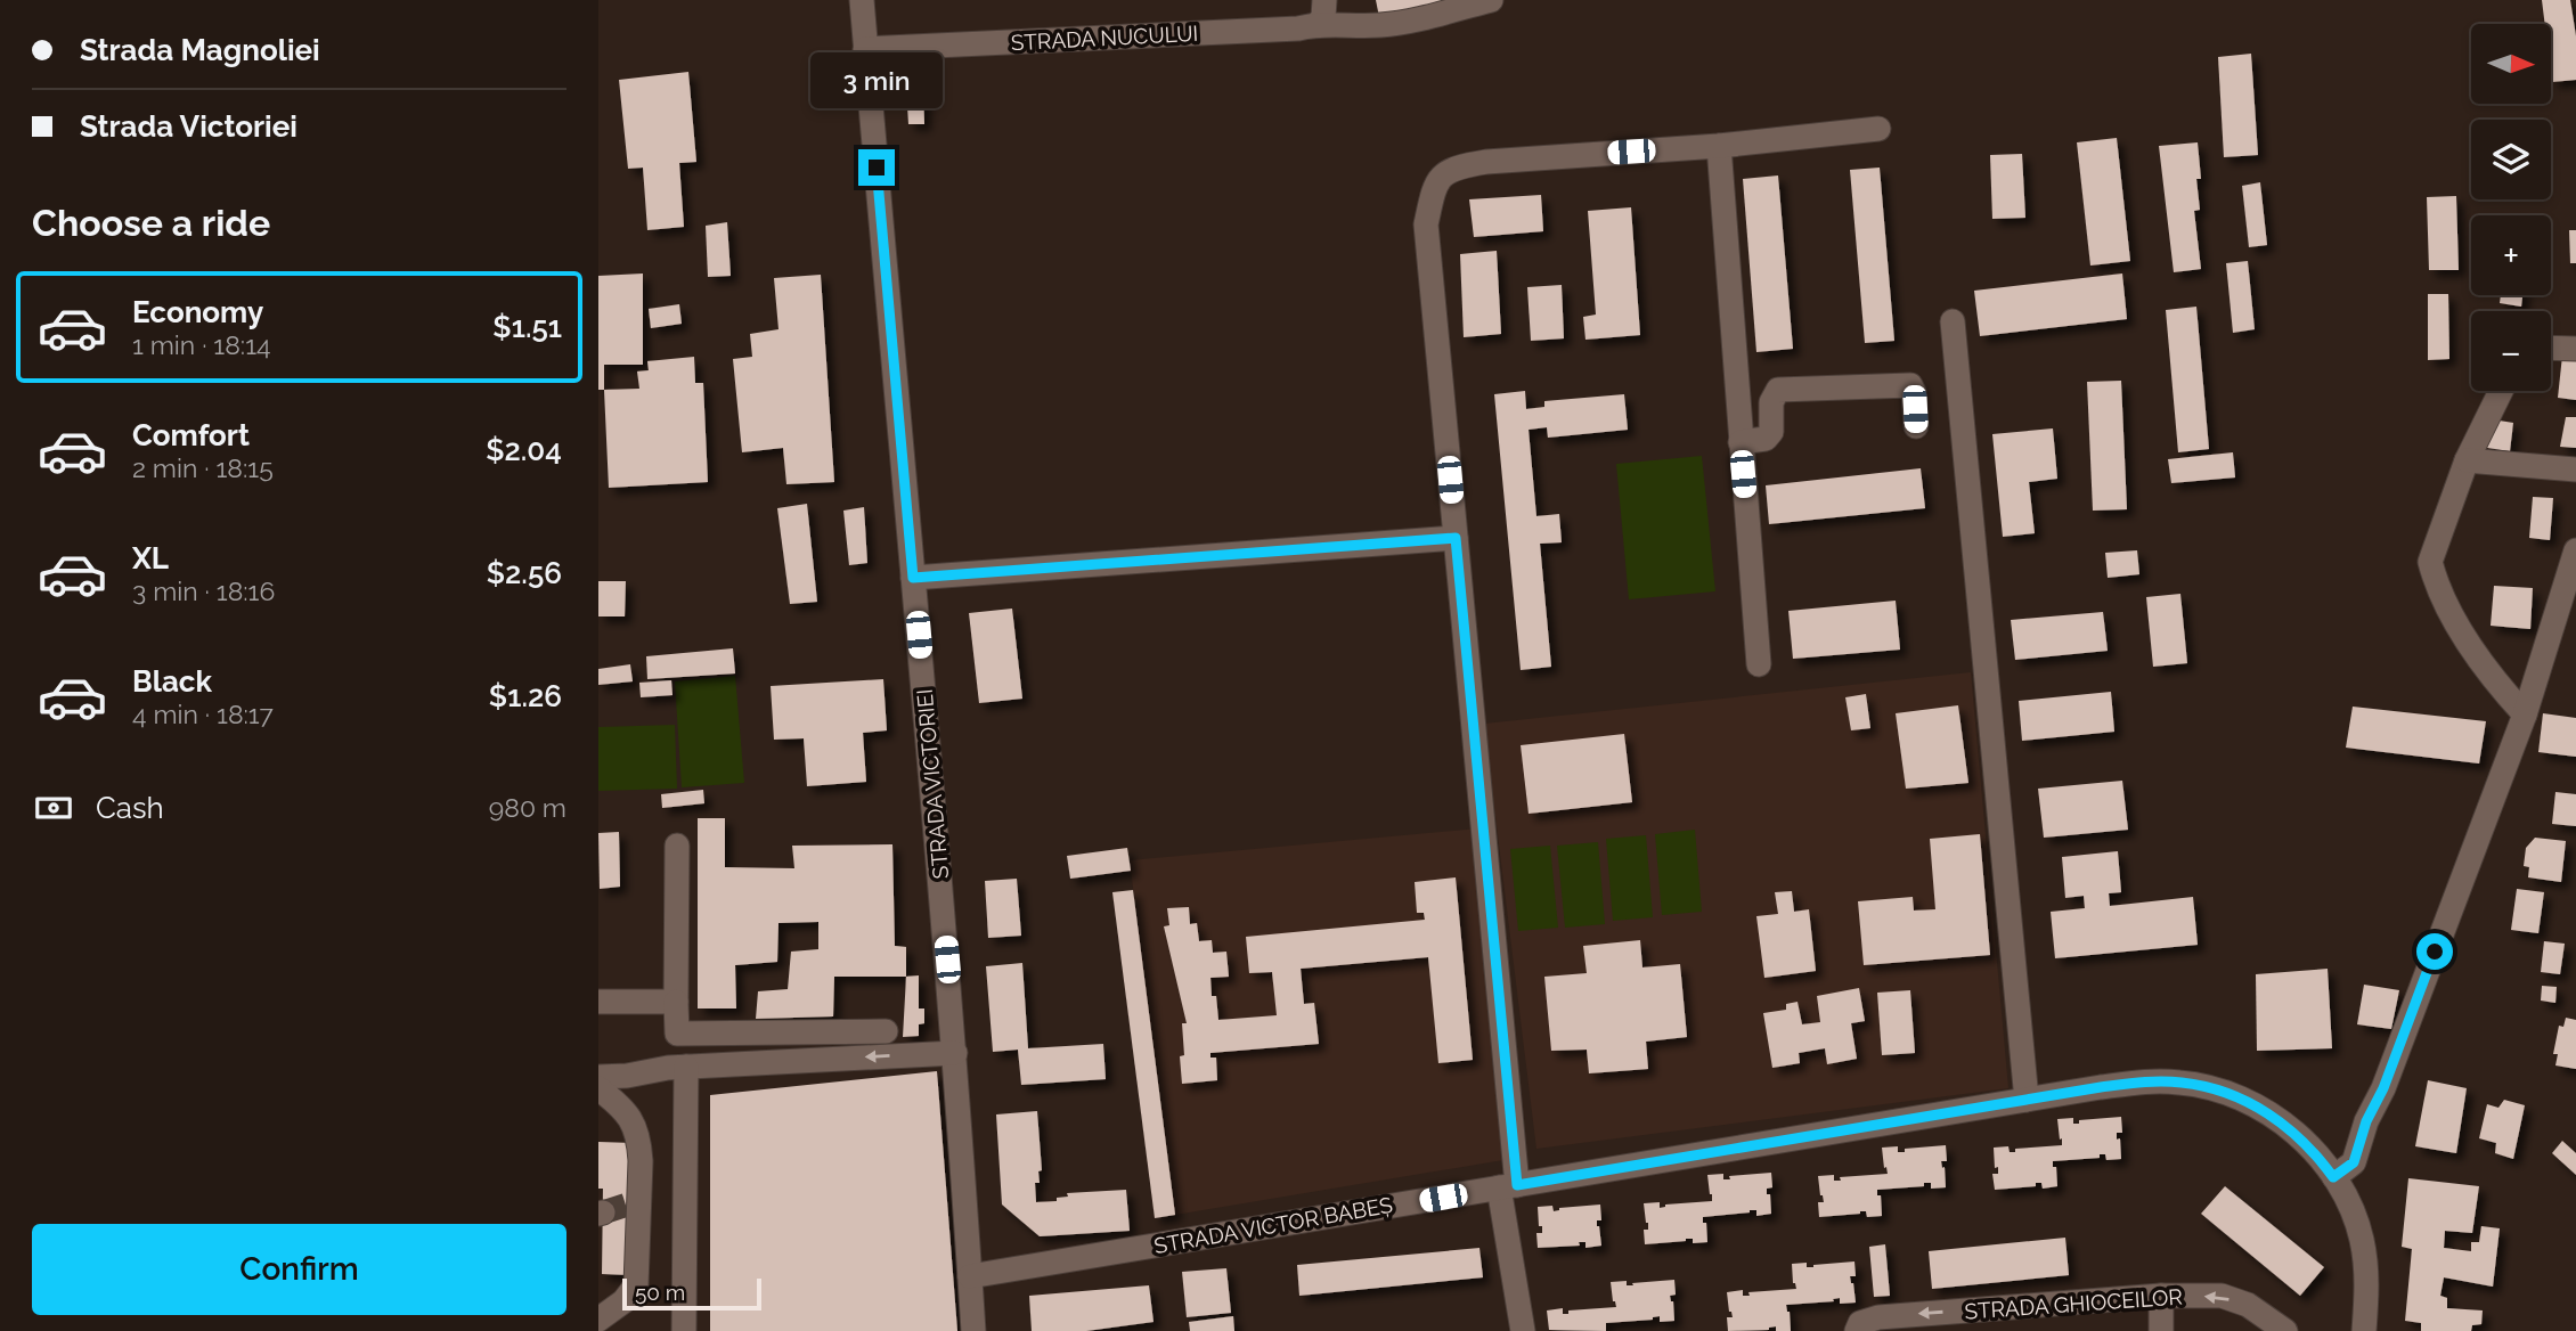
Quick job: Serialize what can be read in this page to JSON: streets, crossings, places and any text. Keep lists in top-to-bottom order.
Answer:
{
  "streets": {
    "street": [
      "STRADA NUCULUI",
      "STRADA VICTORIEI",
      "STRADA VICTOR BABEȘ",
      "STRADA GHIOCEILOR"
    ]
  },
  "crossings": [
    ["STRADA NUCULUI", "STRADA VICTORIEI"],
    ["STRADA VICTORIEI", "STRADA VICTOR BABEȘ"]
  ],
  "one_way": ["STRADA GHIOCEILOR"],
  "scale_bar": "50 m",
  "north": "right",
  "page": {
    "banner": ["Strada Magnoliei", "Strada Victoriei"],
    "map_buttons": ["+", "−"],
    "bubble": "3 min",
    "heading": "Choose a ride",
    "list": [
      {
        "name": "Economy",
        "note": "1 min · 18:14",
        "value": "$1.51"
      },
      {
        "name": "Comfort",
        "note": "2 min · 18:15",
        "value": "$2.04"
      },
      {
        "name": "XL",
        "note": "3 min · 18:16",
        "value": "$2.56"
      },
      {
        "name": "Black",
        "note": "4 min · 18:17",
        "value": "$1.26"
      }
    ],
    "pay": ["Cash", "980 m"],
    "buttons": "Confirm",
    "scale": "50 m"
  }
}
